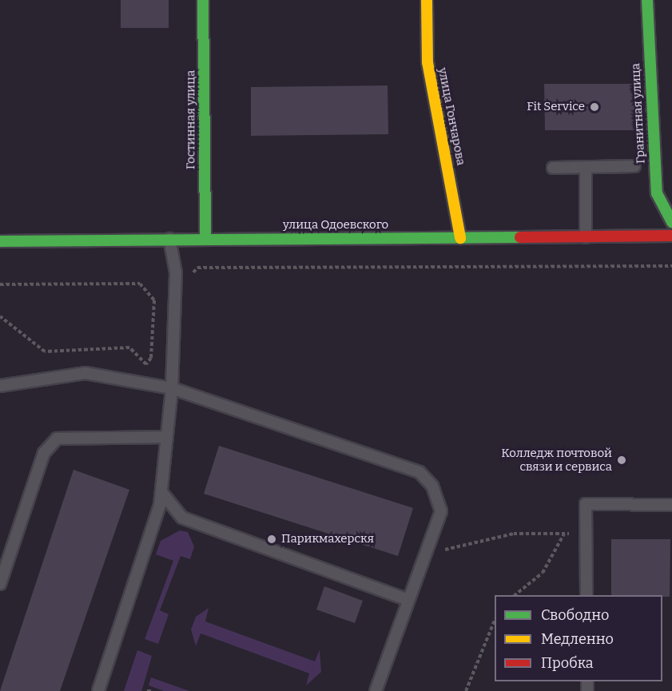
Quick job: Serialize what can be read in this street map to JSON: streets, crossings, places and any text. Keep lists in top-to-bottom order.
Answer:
{
  "streets": {
    "street": [
      "Гранитная улица",
      "улица Гончарова",
      "Гостинная улица",
      "улица Одоевского"
    ]
  },
  "crossings": [
    ["улица Гончарова", "улица Одоевского"],
    ["Гостинная улица", "улица Одоевского"]
  ],
  "places": ["Fit Service", "Колледж почтовой связи и сервиса", "Парикмахерскя"],
  "legend": ["Свободно", "Медленно", "Пробка"]
}
